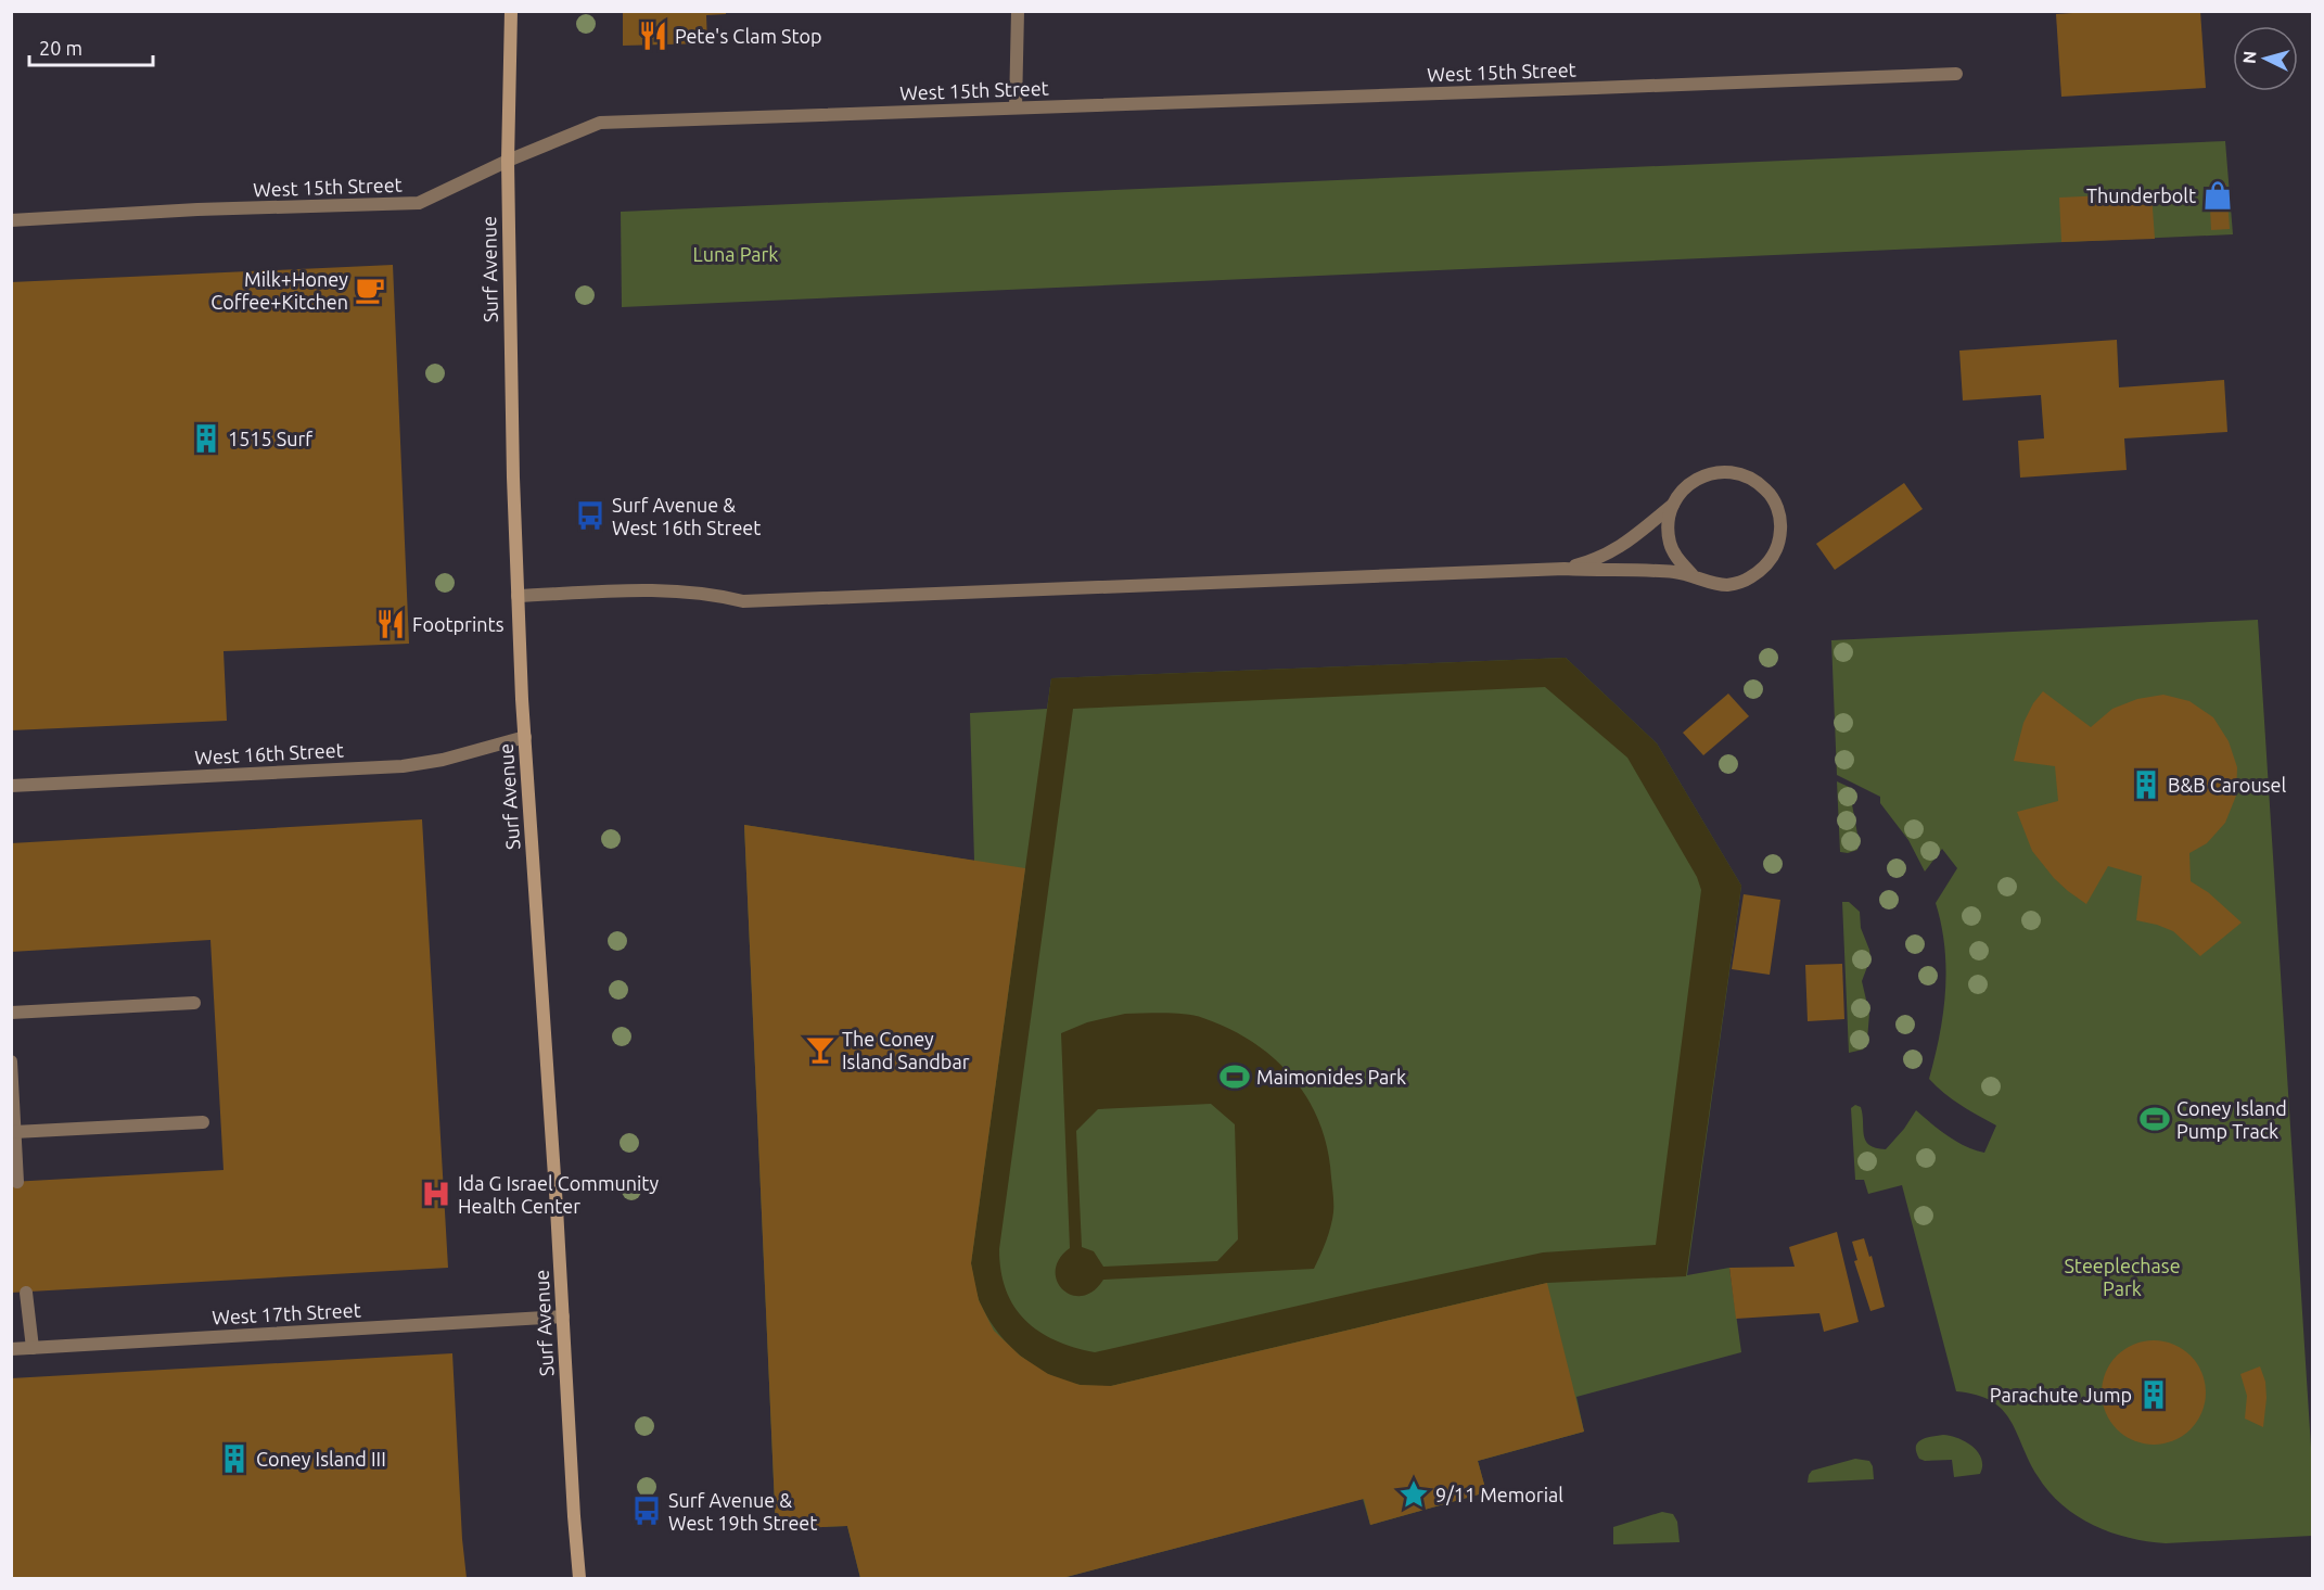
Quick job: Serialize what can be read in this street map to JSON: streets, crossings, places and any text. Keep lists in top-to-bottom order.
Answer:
{
  "streets": {
    "main road": ["Surf Avenue"],
    "street": ["West 15th Street", "West 16th Street", "West 17th Street"]
  },
  "crossings": [
    ["West 15th Street", "Surf Avenue"],
    ["Surf Avenue", "West 16th Street"],
    ["Surf Avenue", "West 17th Street"]
  ],
  "parks": ["Luna Park", "Steeplechase Park"],
  "places": {
    "restaurant": ["Pete's Clam Stop", "Footprints"],
    "shop": ["Thunderbolt"],
    "cafe": ["Milk+Honey Coffee+Kitchen"],
    "building": [
      "1515 Surf",
      "B&B Carousel",
      "Parachute Jump",
      "Coney Island III"
    ],
    "bus stop": ["Surf Avenue & West 16th Street", "Surf Avenue & West 19th Street"],
    "bar": ["The Coney Island Sandbar"],
    "sports": ["Maimonides Park", "Coney Island Pump Track"],
    "hospital": ["Ida G Israel Community Health Center"],
    "place": ["9/11 Memorial"]
  },
  "scale_bar": "20 m",
  "north": "left"
}
